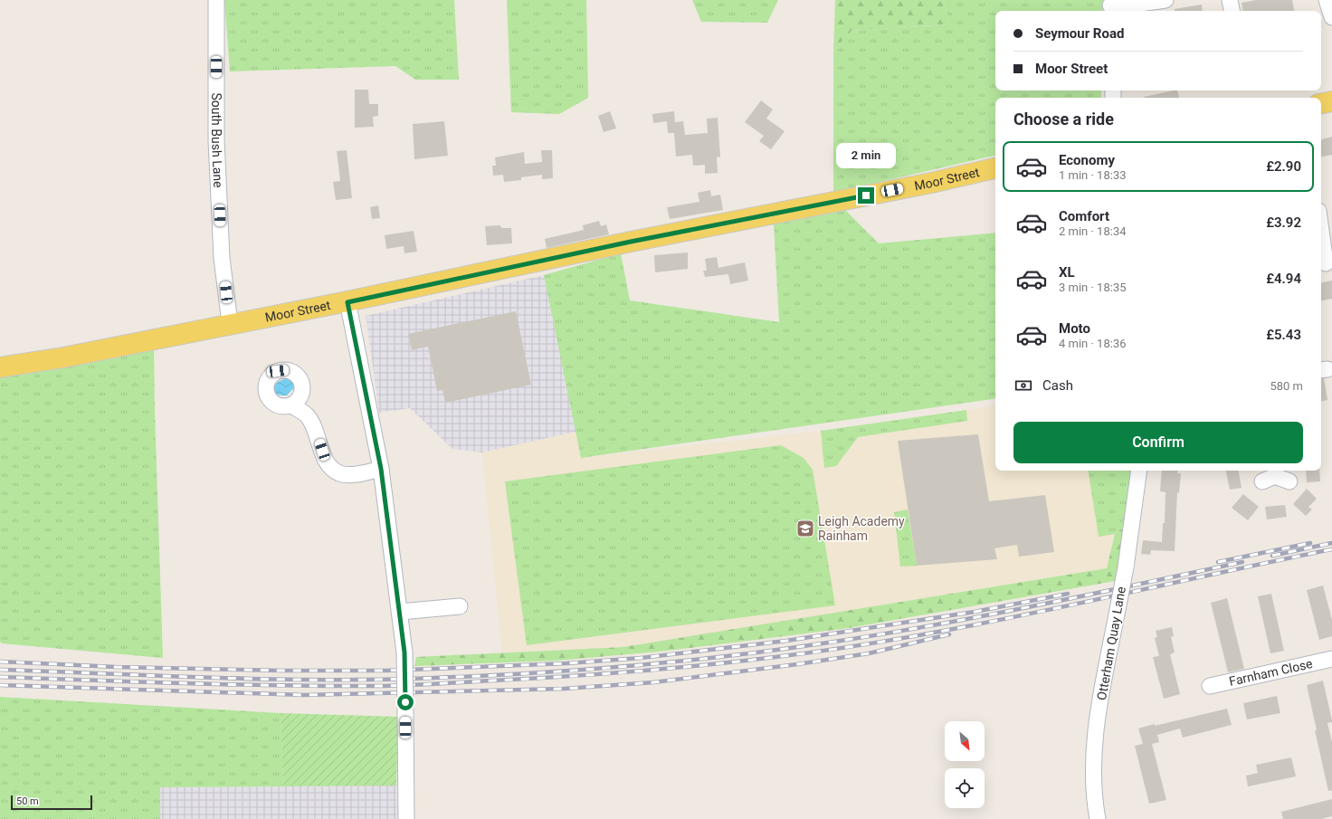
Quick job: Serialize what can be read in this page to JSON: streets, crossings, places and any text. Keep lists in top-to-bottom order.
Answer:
{
  "streets": {
    "main road": ["Moor Street"],
    "street": ["South Bush Lane", "Otterham Quay Lane", "Farnham Close"]
  },
  "crossings": [
    ["South Bush Lane", "Moor Street"]
  ],
  "places": {
    "school or university": ["Leigh Academy Rainham"]
  },
  "scale_bar": "50 m",
  "north": "bottom right",
  "page": {
    "banner": ["Seymour Road", "Moor Street"],
    "heading": "Choose a ride",
    "list": [
      {
        "name": "Economy",
        "note": "1 min · 18:33",
        "value": "£2.90"
      },
      {
        "name": "Comfort",
        "note": "2 min · 18:34",
        "value": "£3.92"
      },
      {
        "name": "XL",
        "note": "3 min · 18:35",
        "value": "£4.94"
      },
      {
        "name": "Moto",
        "note": "4 min · 18:36",
        "value": "£5.43"
      }
    ],
    "bubble": "2 min",
    "pay": ["Cash", "580 m"],
    "buttons": "Confirm",
    "scale": "50 m"
  }
}
